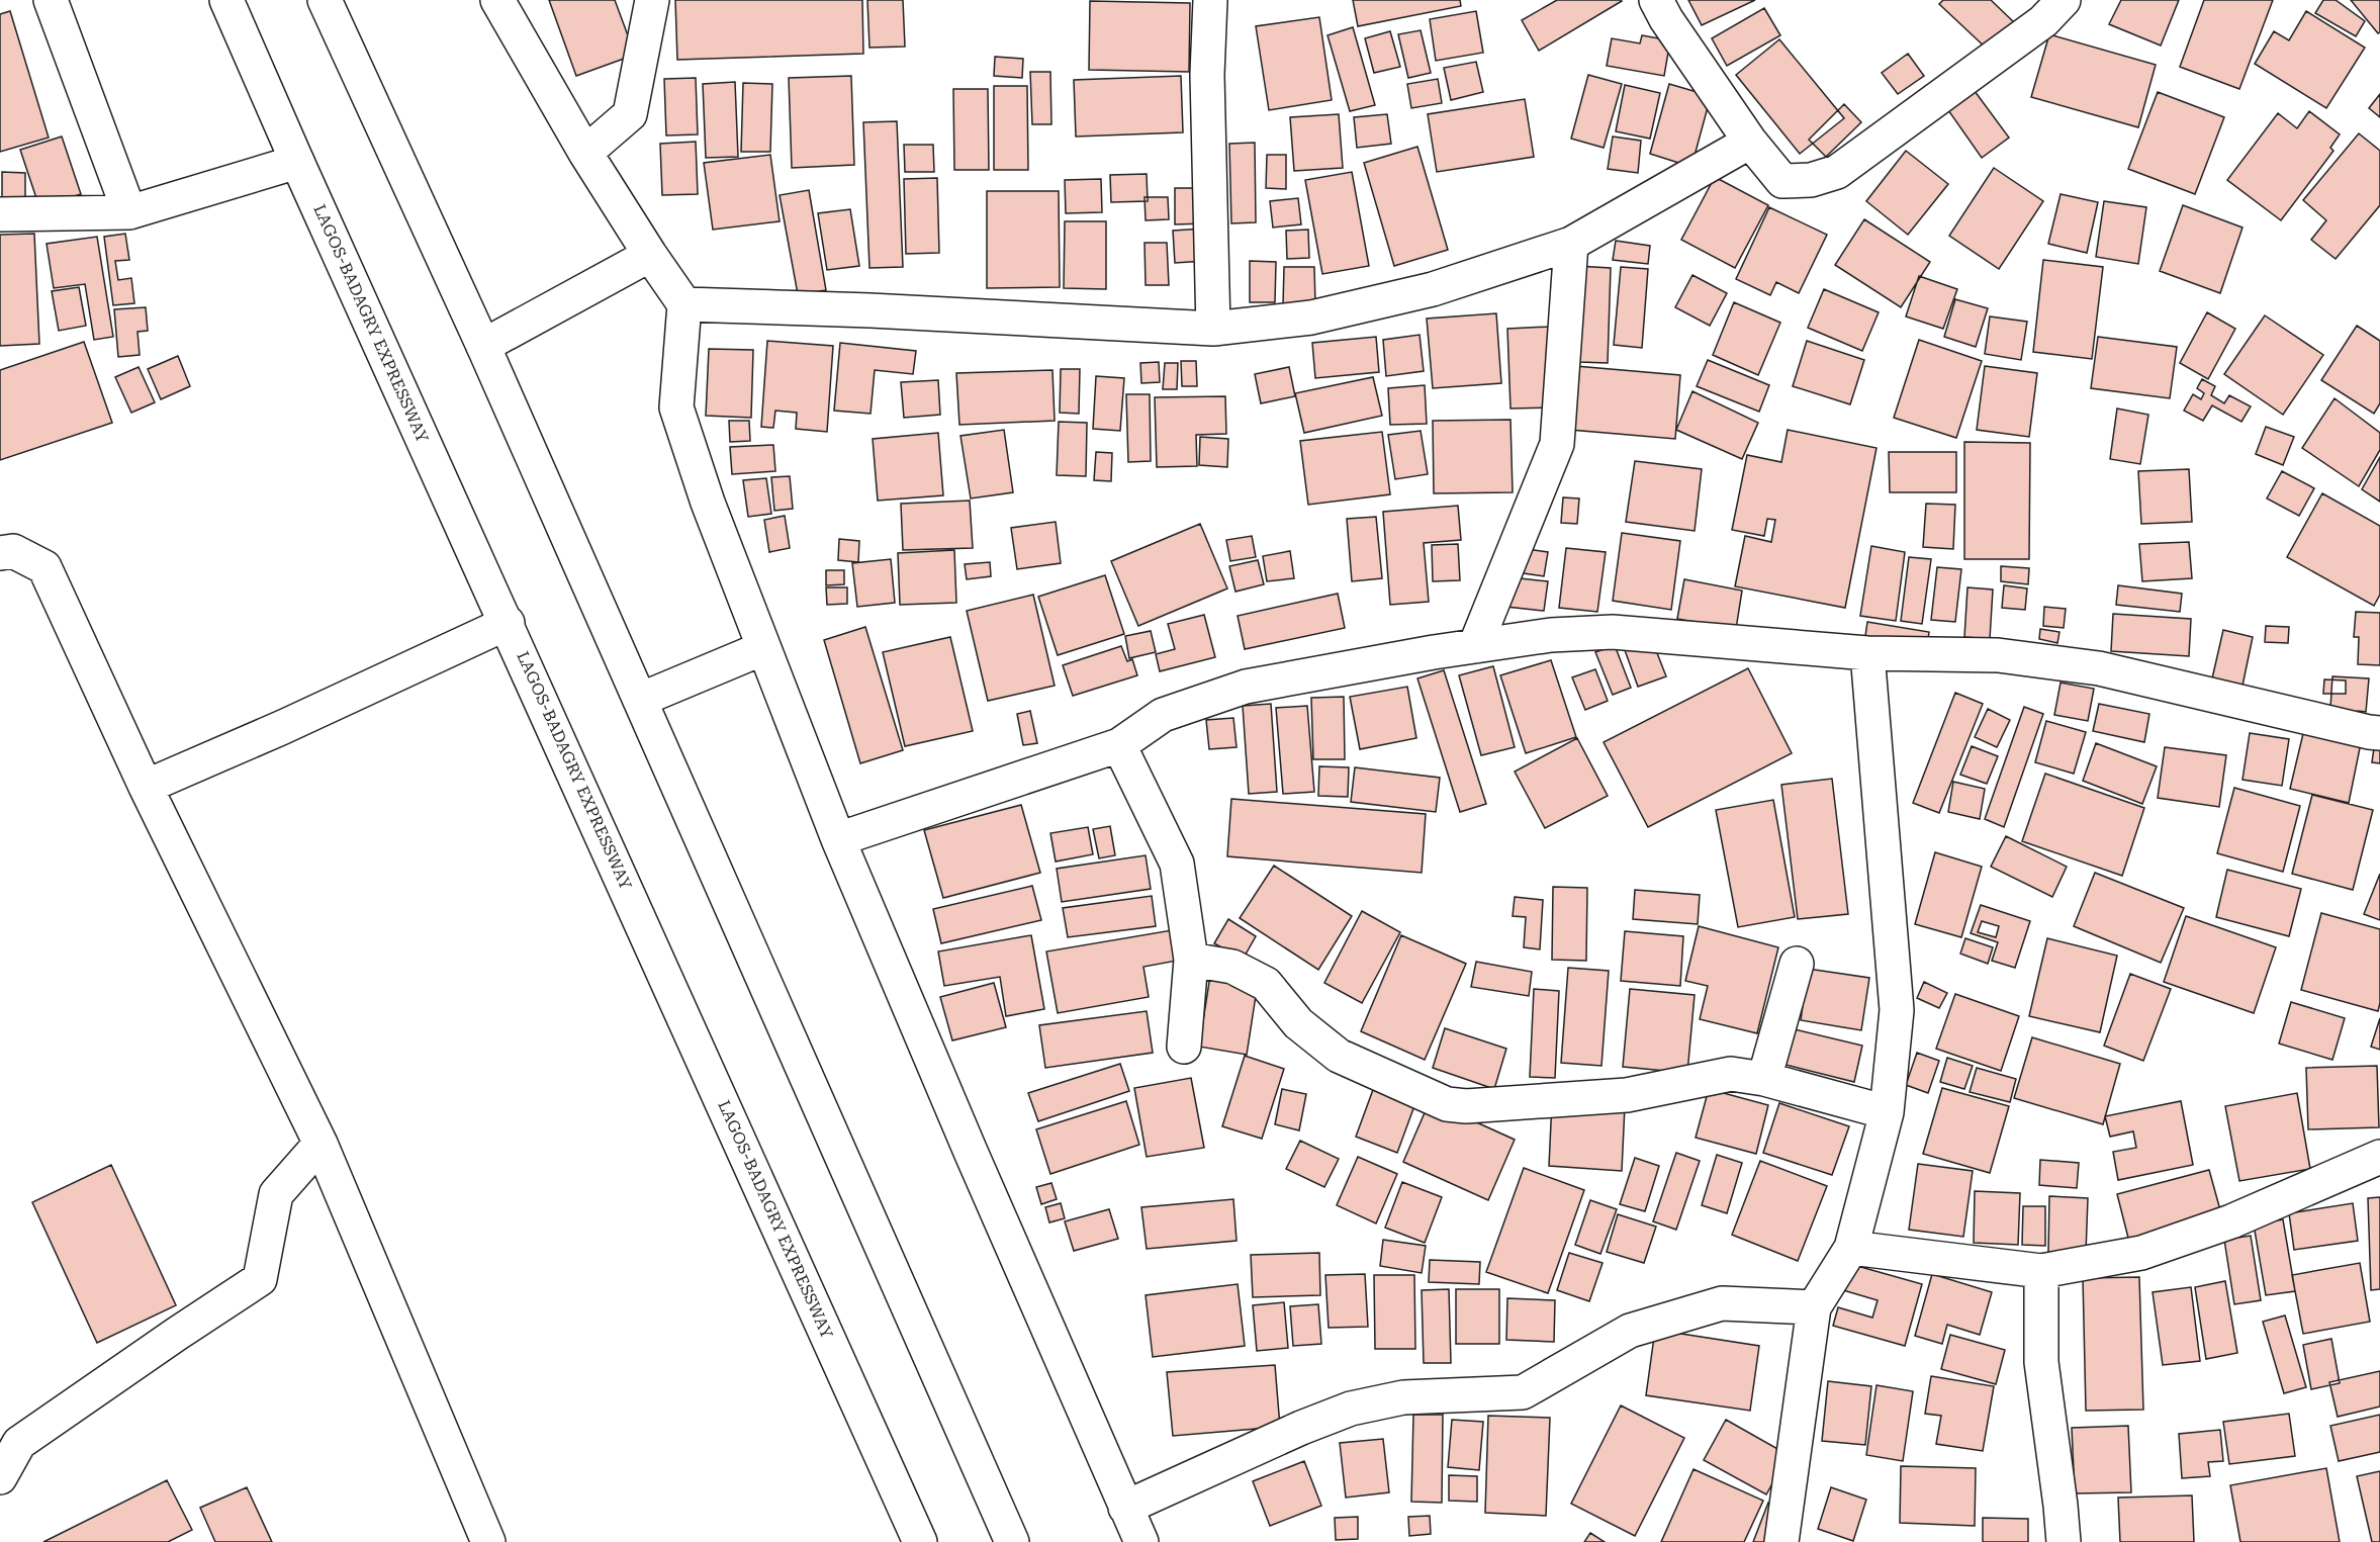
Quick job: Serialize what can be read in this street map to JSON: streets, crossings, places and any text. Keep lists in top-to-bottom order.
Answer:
{
  "streets": {
    "main road": ["LAGOS-BADAGRY EXPRESSWAY"]
  }
}
